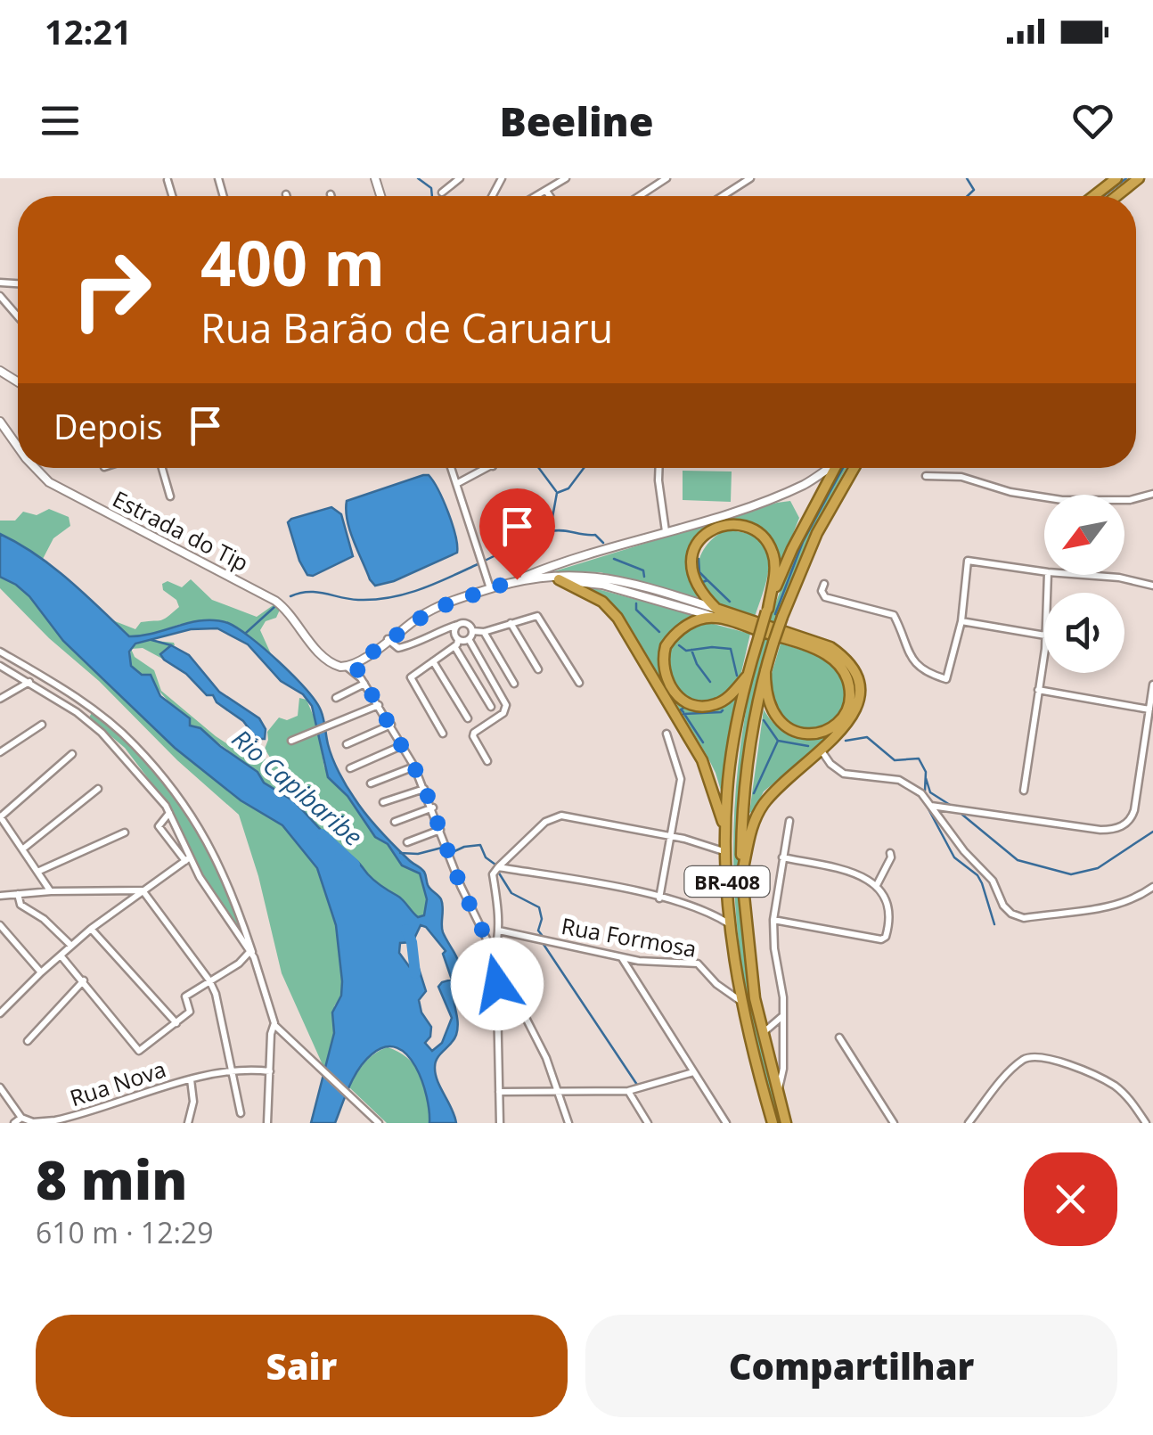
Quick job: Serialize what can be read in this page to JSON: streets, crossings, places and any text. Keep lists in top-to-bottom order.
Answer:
{
  "streets": {
    "highway": ["BR-408"],
    "street": ["Estrada do Tip", "Rua Formosa", "Rua Nova"]
  },
  "crossings": [
    ["BR-408", "Rua Formosa"]
  ],
  "water": ["Rio Capibaribe"],
  "north": "bottom left",
  "page": {
    "status": "12:21",
    "header": "Beeline",
    "turn": ["400 m", "Rua Barão de Caruaru"],
    "then": "Depois",
    "heading": ["8 min", "610 m · 12:29"],
    "buttons": ["Sair", "Compartilhar"]
  }
}
